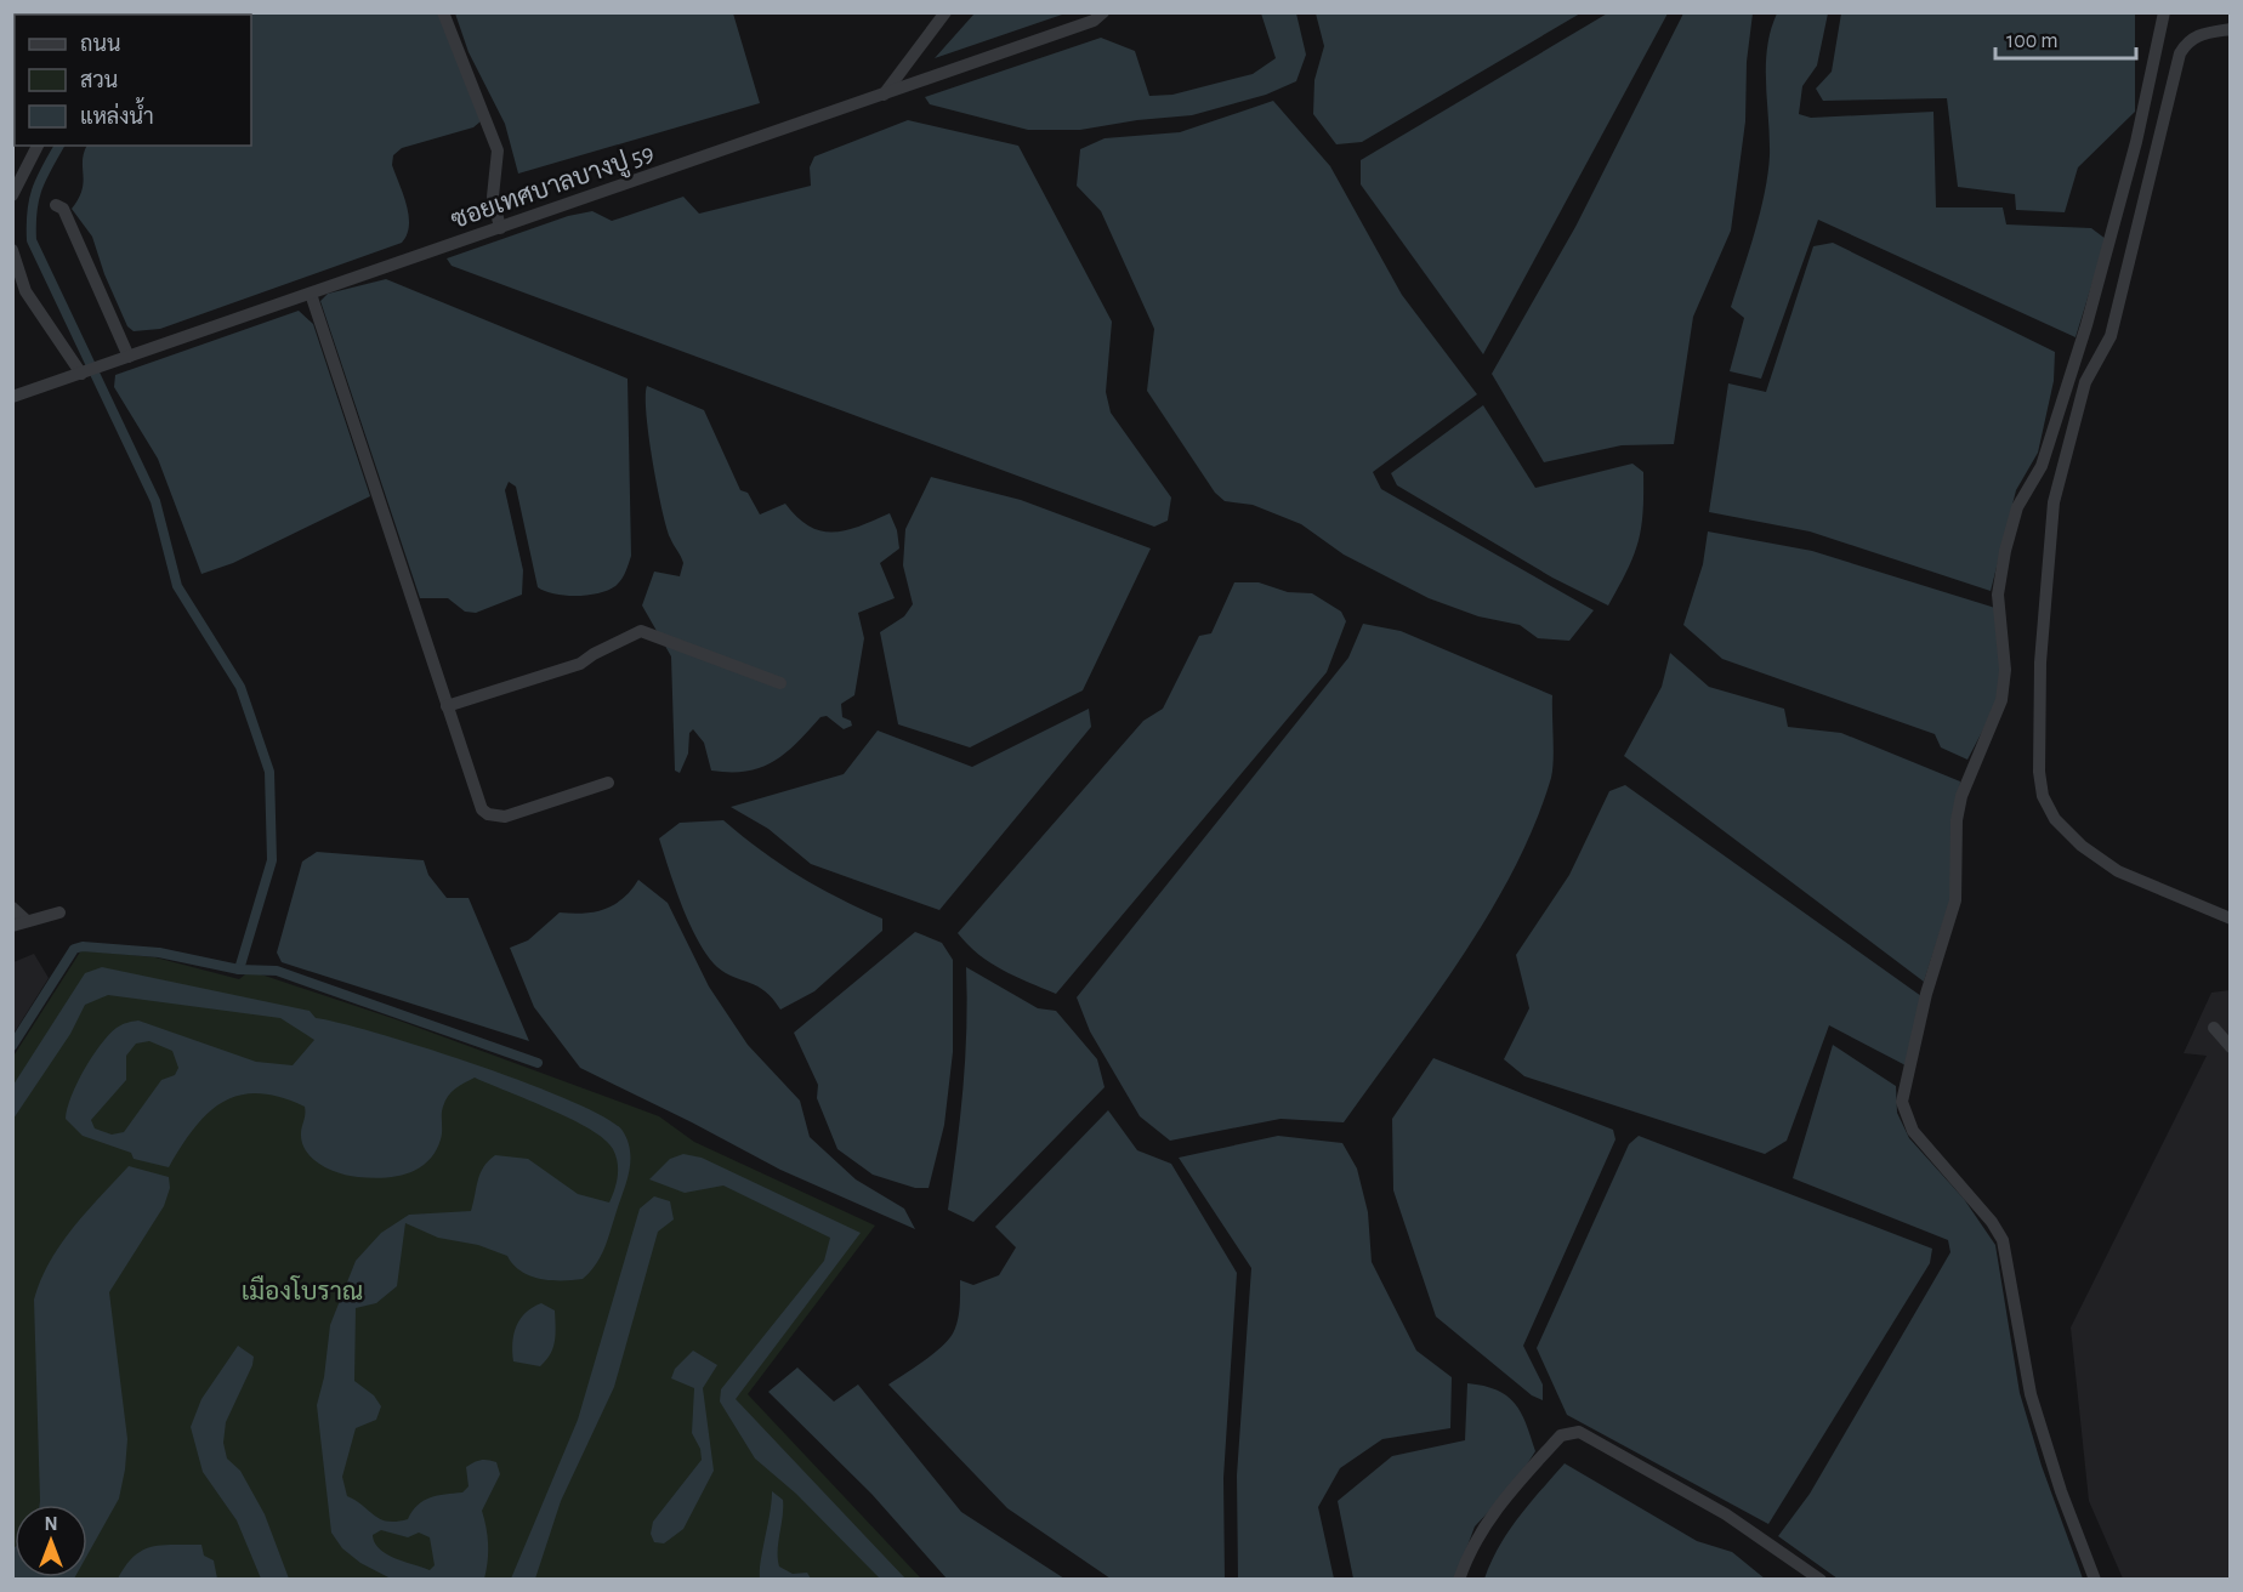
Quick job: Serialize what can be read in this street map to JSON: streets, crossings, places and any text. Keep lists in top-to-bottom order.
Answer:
{
  "streets": {
    "street": ["ซอยเทศบาลบางปู 59"]
  },
  "parks": ["เมืองโบราณ"],
  "legend": ["ถนน", "สวน", "แหล่งน้ำ"],
  "scale_bar": "100 m",
  "north": "top"
}
